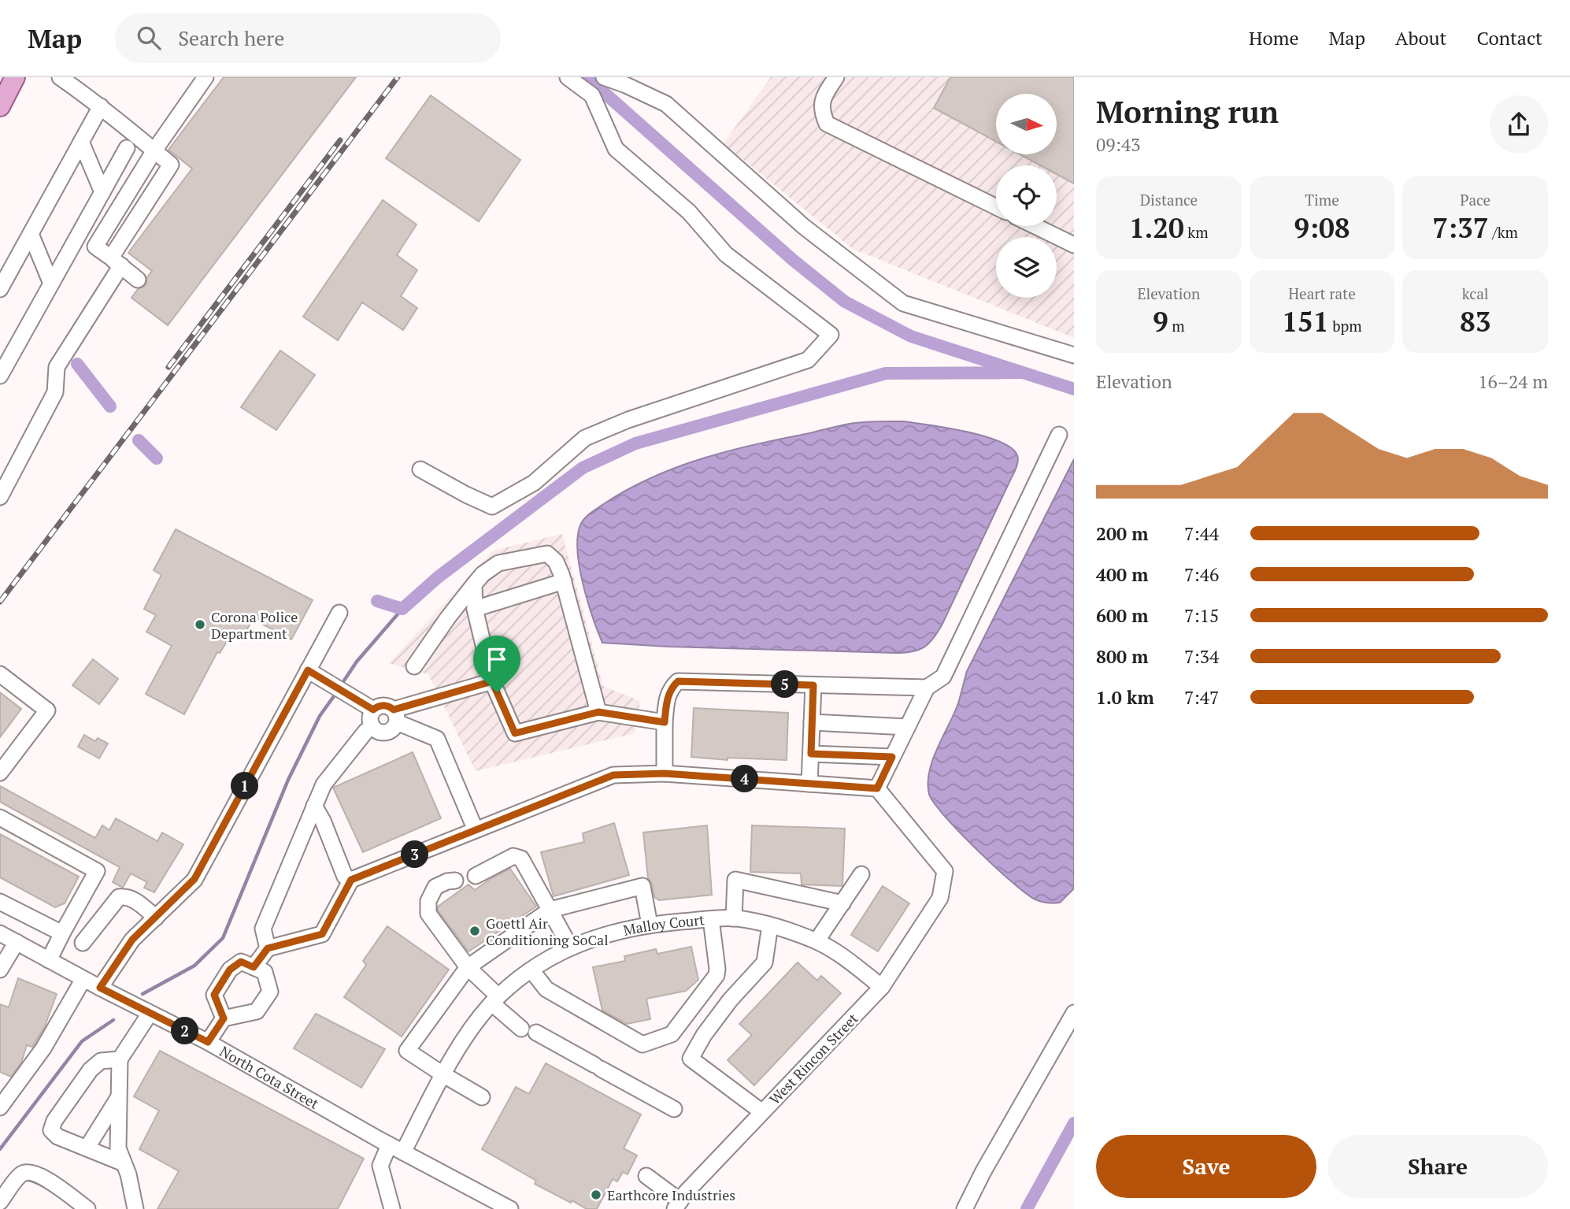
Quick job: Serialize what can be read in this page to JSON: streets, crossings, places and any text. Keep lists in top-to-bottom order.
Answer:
{
  "streets": {
    "street": ["Malloy Court", "West Rincon Street", "North Cota Street"]
  },
  "crossings": [
    ["Malloy Court", "West Rincon Street"],
    ["Malloy Court", "North Cota Street"]
  ],
  "places": ["Corona Police Department", "Goettl Air Conditioning SoCal", "Earthcore Industries"],
  "north": "right",
  "page": {
    "header": "Map",
    "search": "Search here",
    "nav": [
      "Home",
      "Map",
      "About",
      "Contact"
    ],
    "heading": ["Morning run", "09:43"],
    "stats": [
      ["Distance", "1.20 km"],
      ["Time", "9:08"],
      ["Pace", "7:37 /km"],
      ["Elevation", "9 m"],
      ["Heart rate", "151 bpm"],
      ["kcal", "83"]
    ],
    "chart": ["Elevation", "16–24 m"],
    "list": [
      {
        "name": "200 m",
        "note": "7:44"
      },
      {
        "name": "400 m",
        "note": "7:46"
      },
      {
        "name": "600 m",
        "note": "7:15"
      },
      {
        "name": "800 m",
        "note": "7:34"
      },
      {
        "name": "1.0 km",
        "note": "7:47"
      }
    ],
    "pins": [
      "5",
      "4",
      "1",
      "3",
      "2"
    ],
    "buttons": ["Save", "Share"]
  }
}
